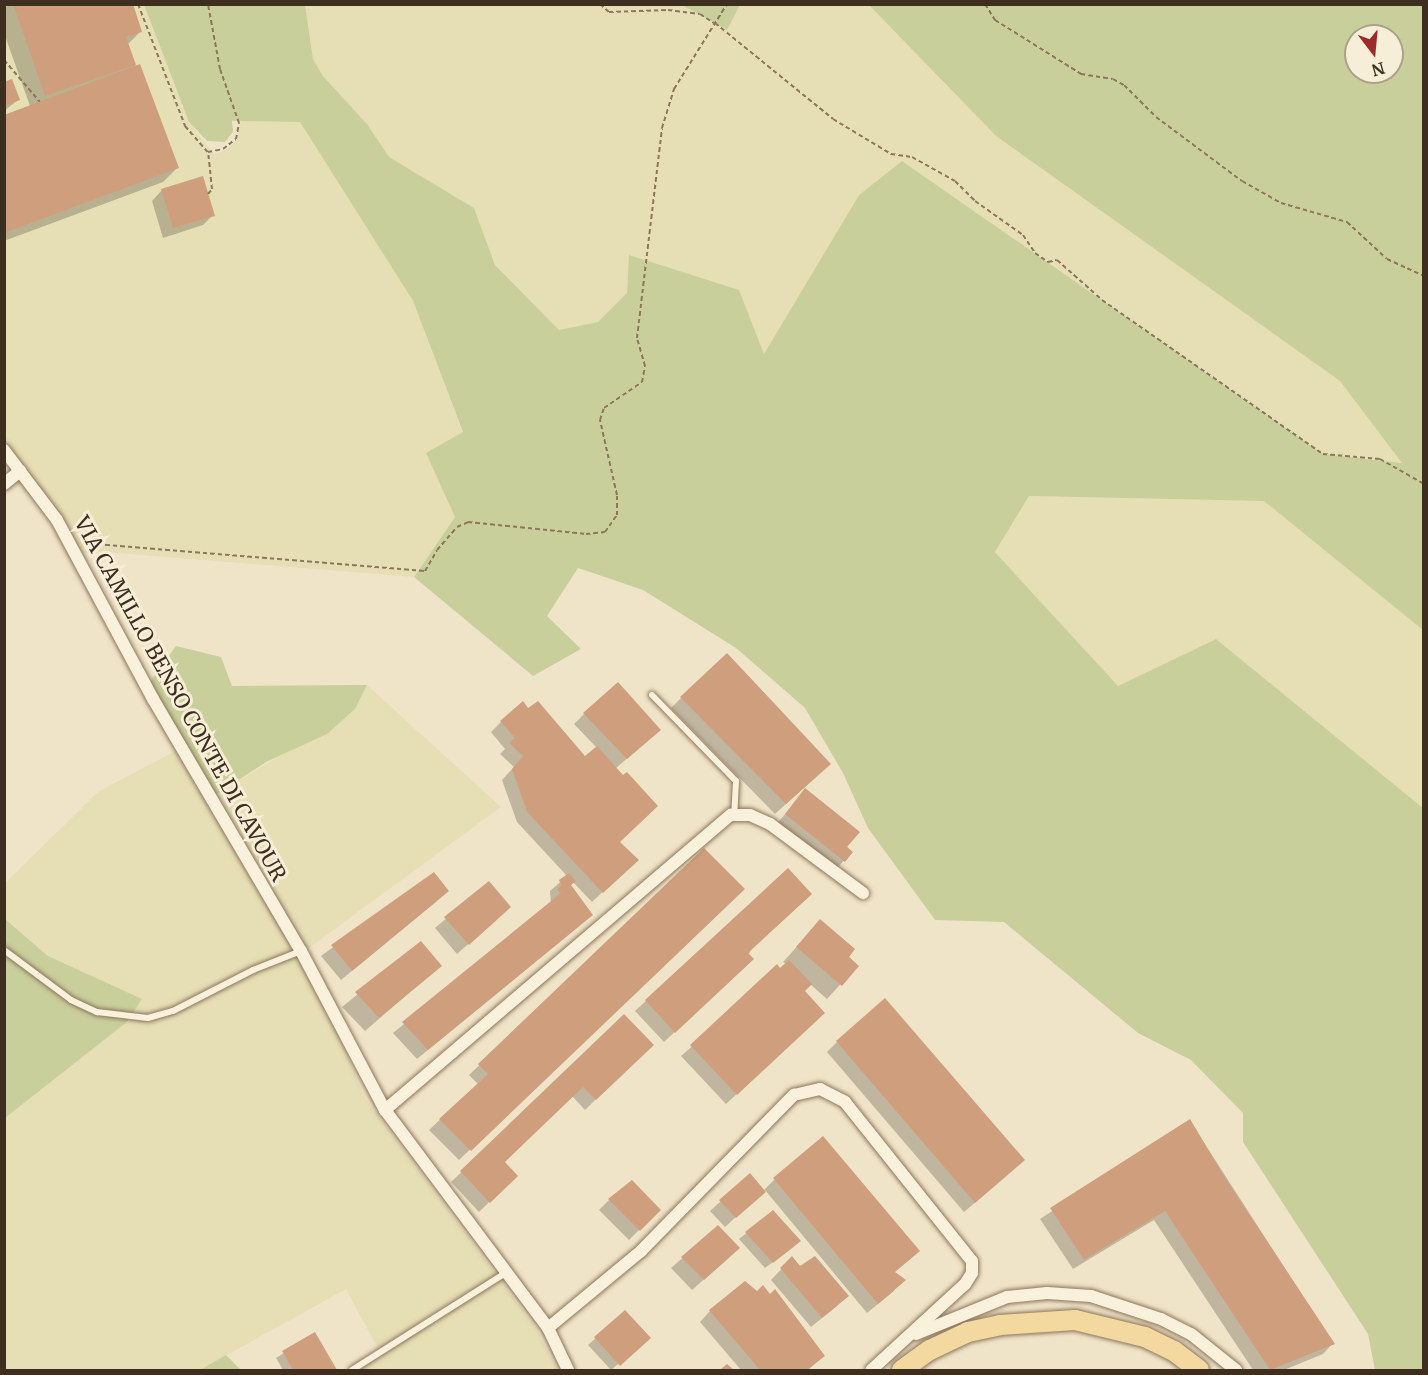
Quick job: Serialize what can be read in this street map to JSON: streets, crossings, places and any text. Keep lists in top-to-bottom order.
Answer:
{
  "streets": {
    "street": ["VIA CAMILLO BENSO CONTE DI CAVOUR"]
  },
  "north": "bottom"
}
